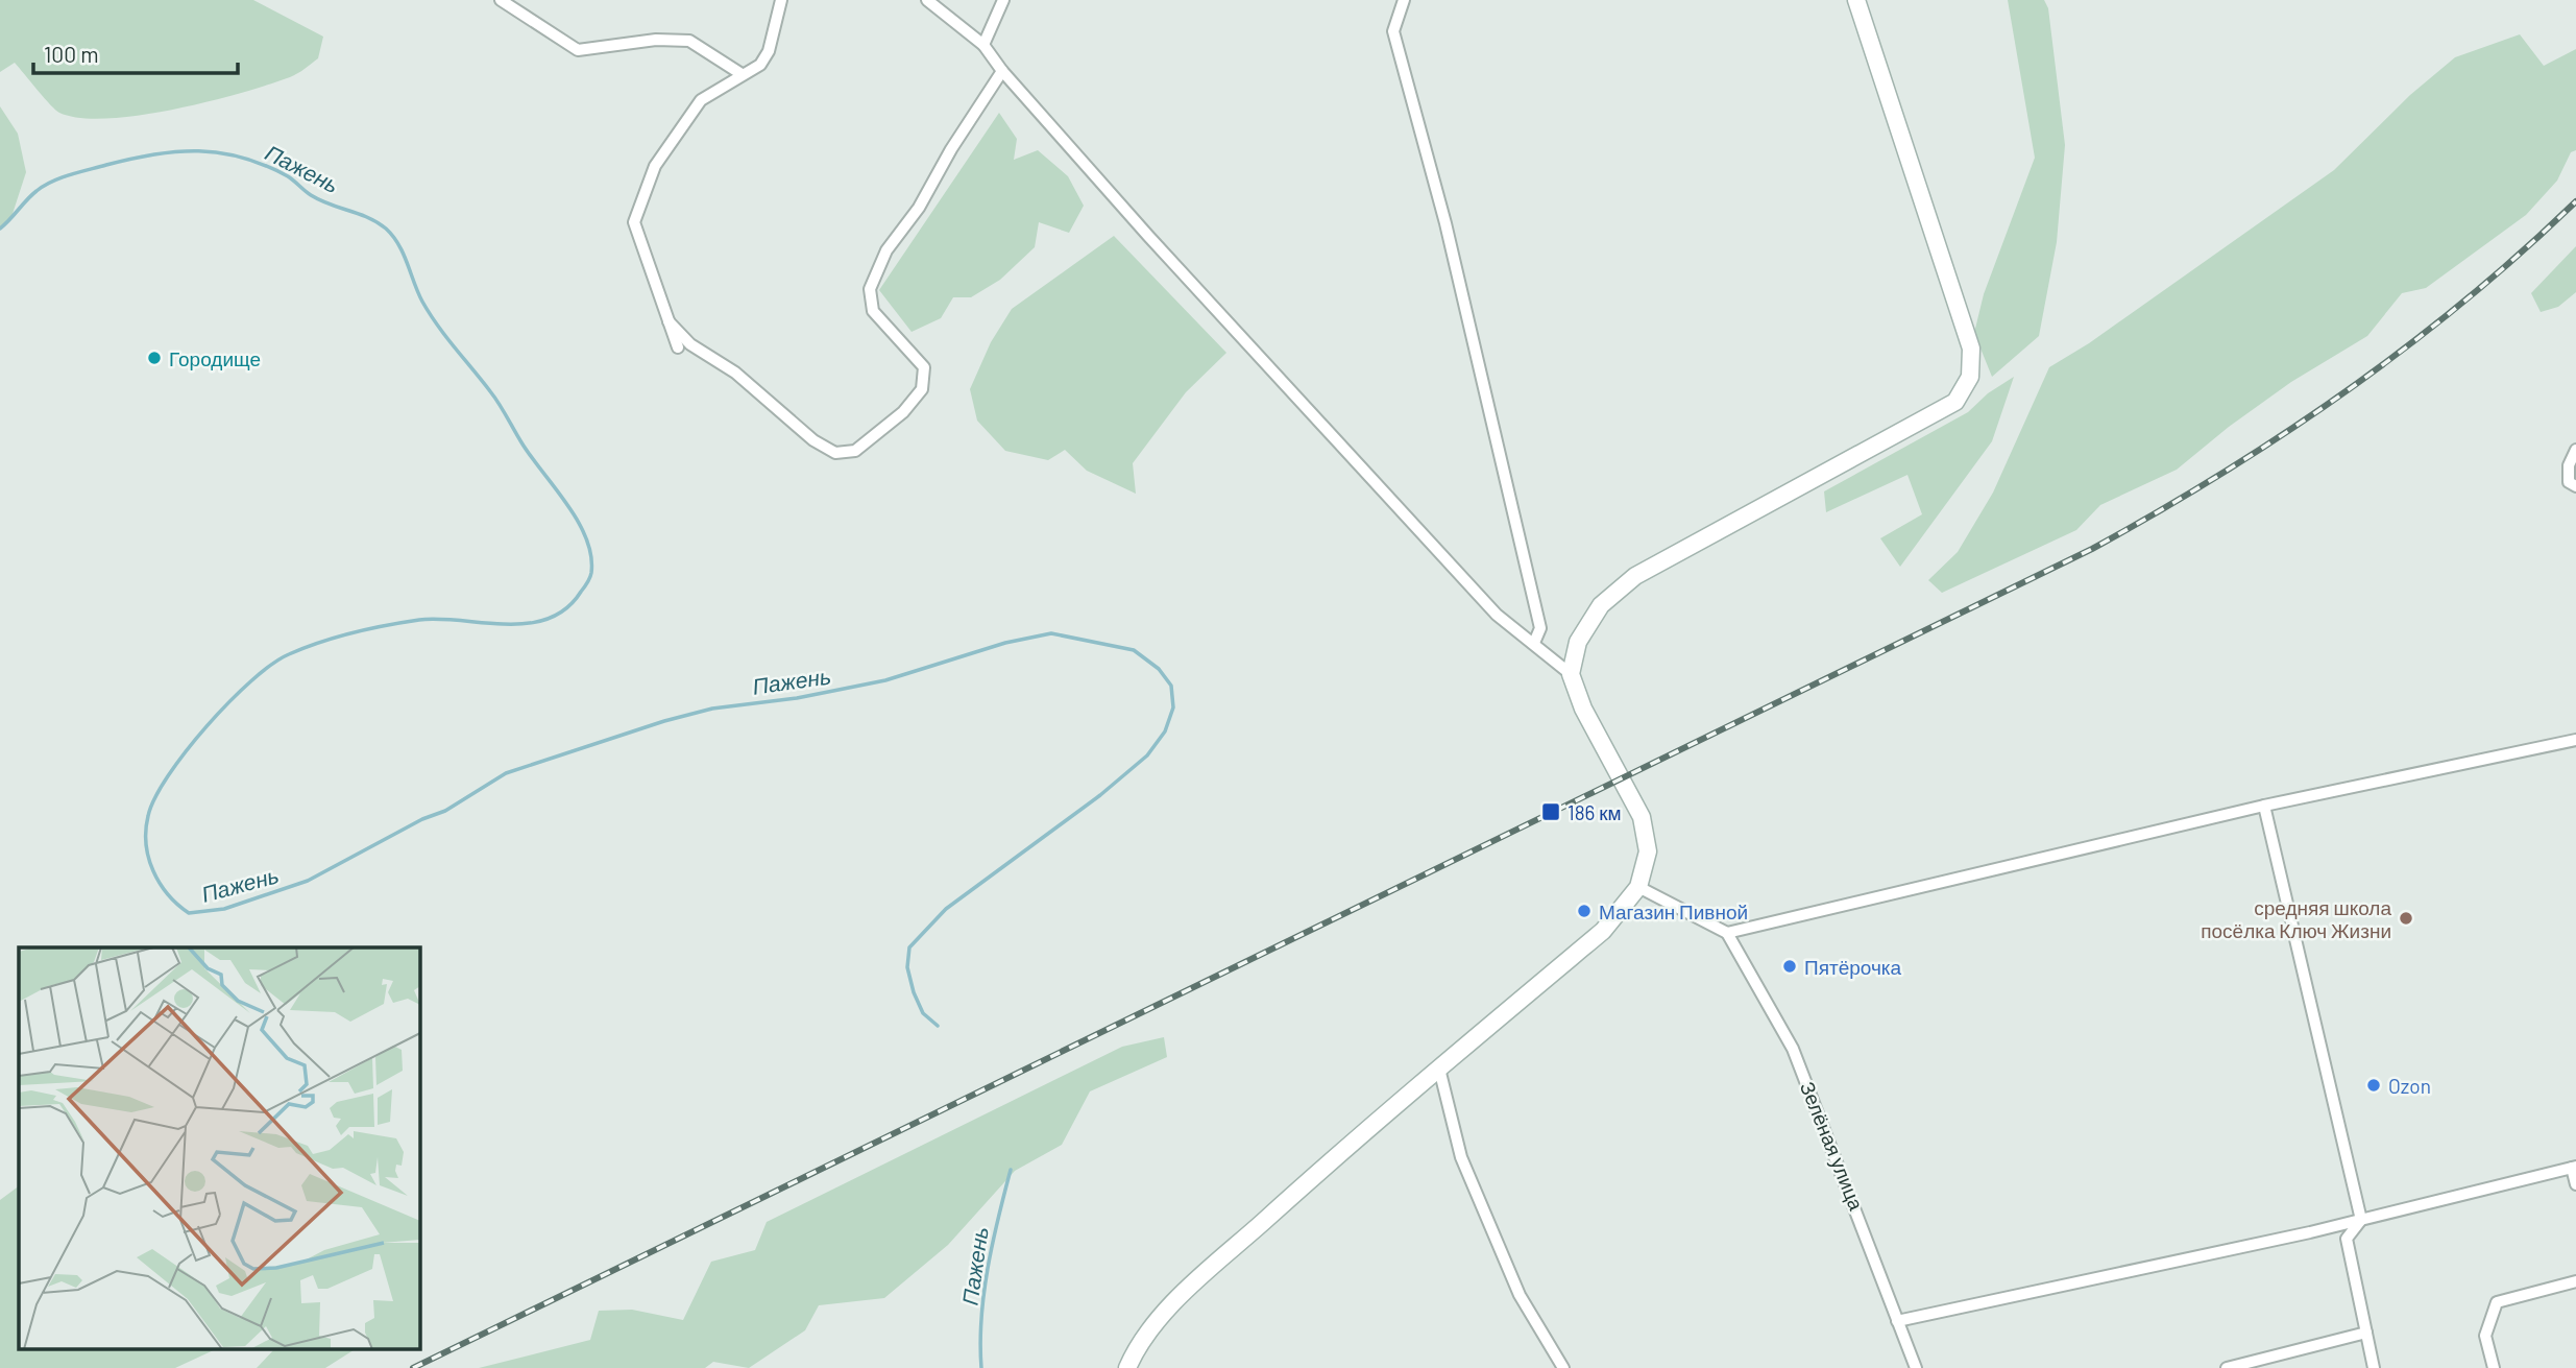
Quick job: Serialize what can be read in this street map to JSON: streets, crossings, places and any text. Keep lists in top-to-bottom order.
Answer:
{
  "streets": {
    "street": ["Зелёная улица"]
  },
  "water": ["Пажень"],
  "places": {
    "other": [
      "Городище",
      "Магазин Пивной",
      "средняя школа посёлка Ключ Жизни",
      "Пятёрочка",
      "Ozon"
    ],
    "transit": ["186 км"]
  },
  "scale_bar": "100 m"
}
